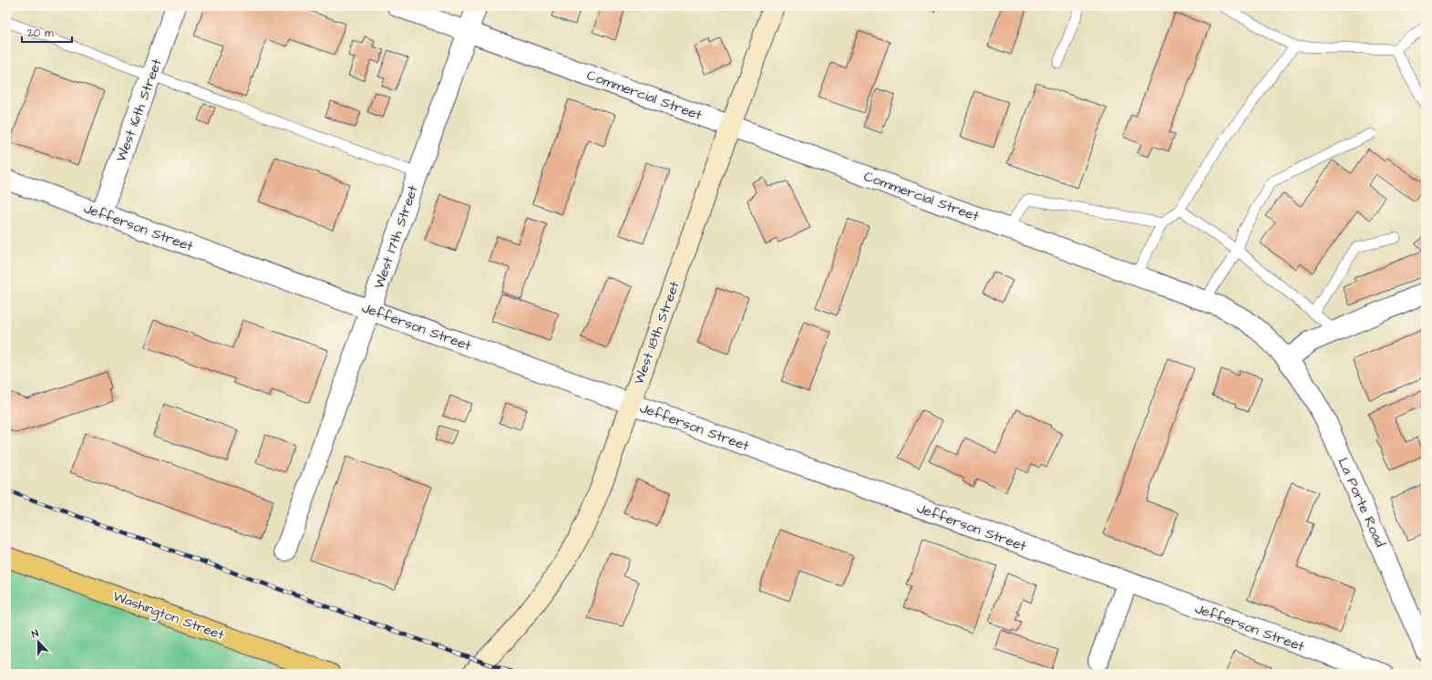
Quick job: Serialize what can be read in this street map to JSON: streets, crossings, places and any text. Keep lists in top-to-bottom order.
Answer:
{
  "streets": {
    "highway": ["Washington Street"],
    "main road": ["West 18th Street"],
    "street": [
      "Commercial Street",
      "West 16th Street",
      "Jefferson Street",
      "West 17th Street",
      "La Porte Road"
    ]
  },
  "crossings": [
    ["Commercial Street", "West 17th Street"],
    ["Commercial Street", "West 18th Street"],
    ["Commercial Street", "La Porte Road"],
    ["West 16th Street", "Jefferson Street"],
    ["Jefferson Street", "West 17th Street"],
    ["Jefferson Street", "West 18th Street"]
  ],
  "scale_bar": "20 m",
  "north": "top"
}
